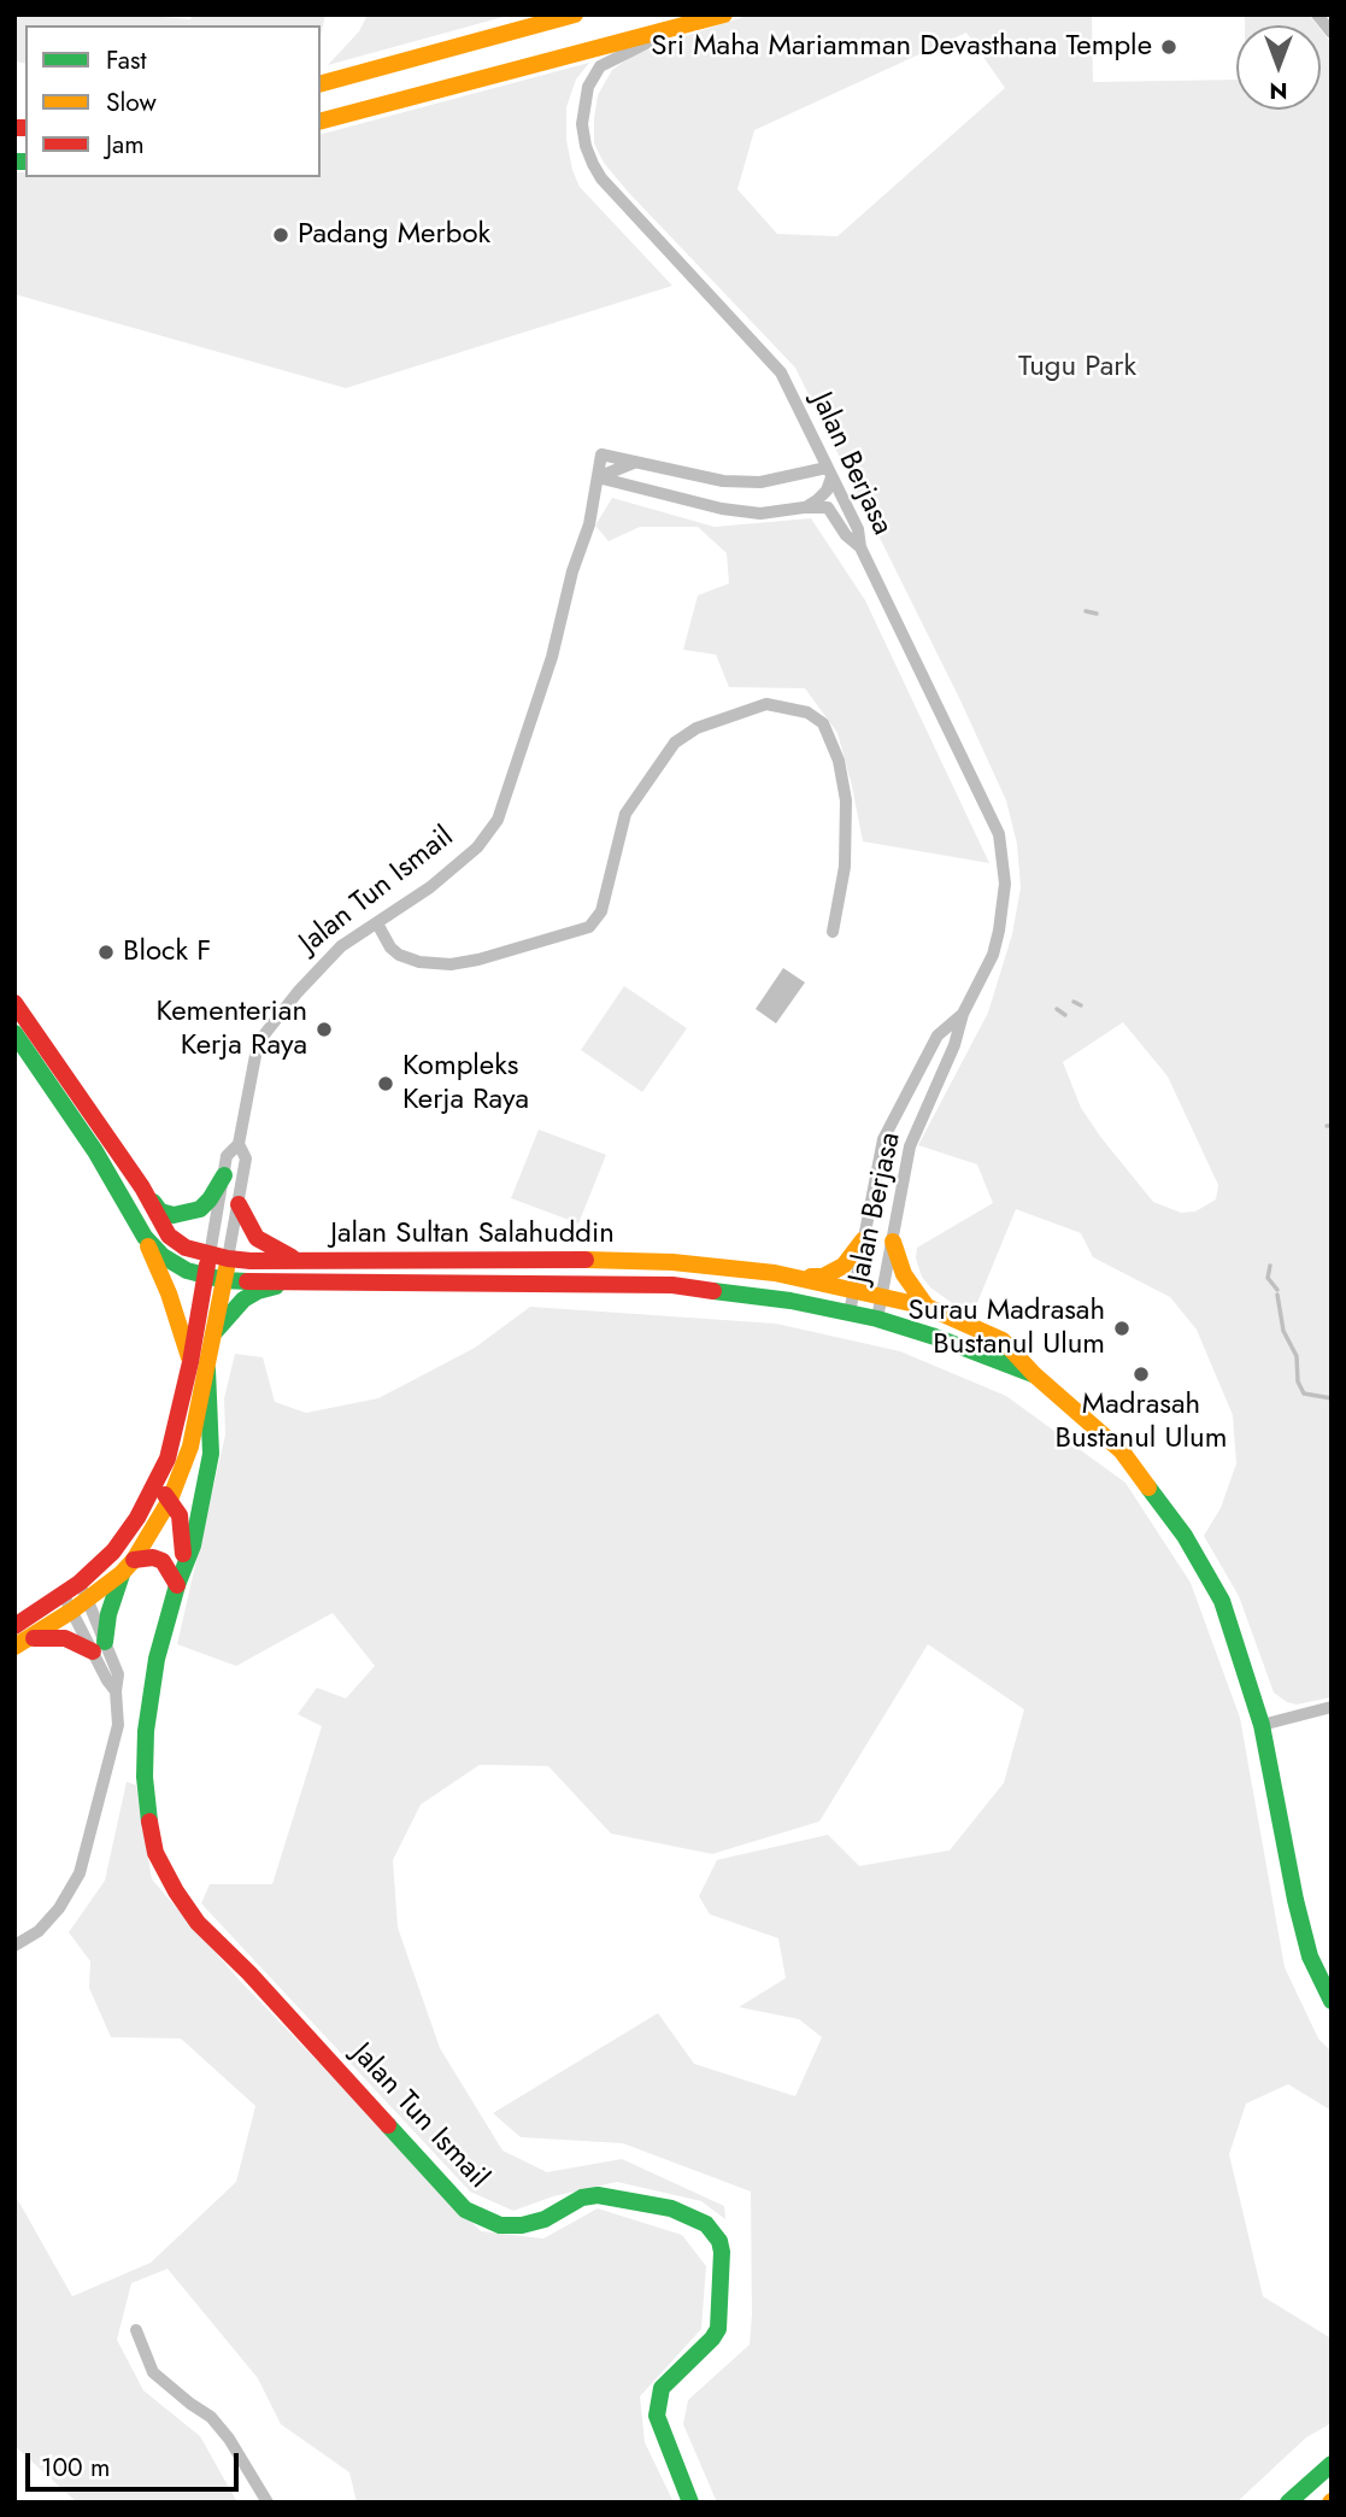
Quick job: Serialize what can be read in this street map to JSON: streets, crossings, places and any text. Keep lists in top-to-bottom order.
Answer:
{
  "streets": {
    "street": ["Jalan Berjasa", "Jalan Tun Ismail", "Jalan Sultan Salahuddin"]
  },
  "crossings": [
    ["Jalan Berjasa", "Jalan Tun Ismail"],
    ["Jalan Berjasa", "Jalan Sultan Salahuddin"],
    ["Jalan Tun Ismail", "Jalan Sultan Salahuddin"]
  ],
  "parks": ["Tugu Park"],
  "places": [
    "Sri Maha Mariamman Devasthana Temple",
    "Padang Merbok",
    "Block F",
    "Kementerian Kerja Raya",
    "Kompleks Kerja Raya",
    "Surau Madrasah Bustanul Ulum",
    "Madrasah Bustanul Ulum"
  ],
  "legend": ["Fast", "Slow", "Jam"],
  "scale_bar": "100 m",
  "north": "bottom"
}
